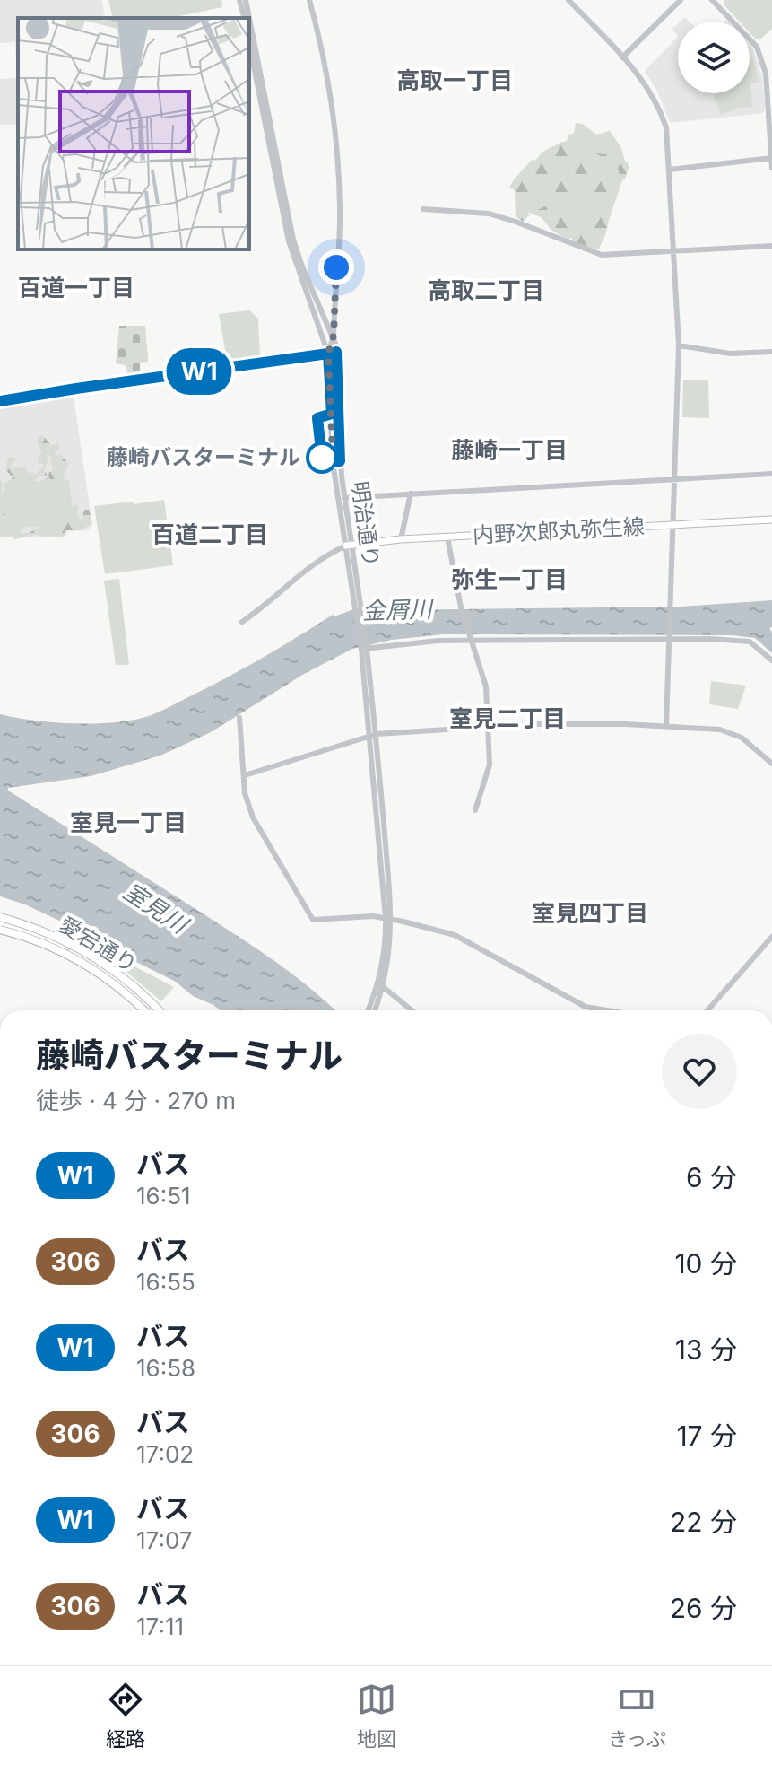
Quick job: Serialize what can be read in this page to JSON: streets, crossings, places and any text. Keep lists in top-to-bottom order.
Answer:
{
  "streets": {
    "main road": ["内野次郎丸弥生線"],
    "street": ["明治通り", "愛宕通り"]
  },
  "crossings": [
    ["明治通り", "内野次郎丸弥生線"]
  ],
  "districts": [
    "高取一丁目",
    "百道一丁目",
    "高取二丁目",
    "藤崎一丁目",
    "百道二丁目",
    "弥生一丁目",
    "室見二丁目",
    "室見一丁目",
    "室見四丁目"
  ],
  "water": ["金屑川", "室見川"],
  "places": ["藤崎バスターミナル"],
  "lines": ["bus line W1"],
  "page": {
    "on_map": "W1",
    "heading": ["藤崎バスターミナル", "徒歩 · 4 分 · 270 m"],
    "list": [
      {
        "mark": "W1",
        "name": "バス",
        "note": "16:51",
        "value": "6 分"
      },
      {
        "mark": "306",
        "name": "バス",
        "note": "16:55",
        "value": "10 分"
      },
      {
        "mark": "W1",
        "name": "バス",
        "note": "16:58",
        "value": "13 分"
      },
      {
        "mark": "306",
        "name": "バス",
        "note": "17:02",
        "value": "17 分"
      },
      {
        "mark": "W1",
        "name": "バス",
        "note": "17:07",
        "value": "22 分"
      },
      {
        "mark": "306",
        "name": "バス",
        "note": "17:11",
        "value": "26 分"
      }
    ],
    "tabs": ["経路", "地図", "きっぷ"]
  }
}
